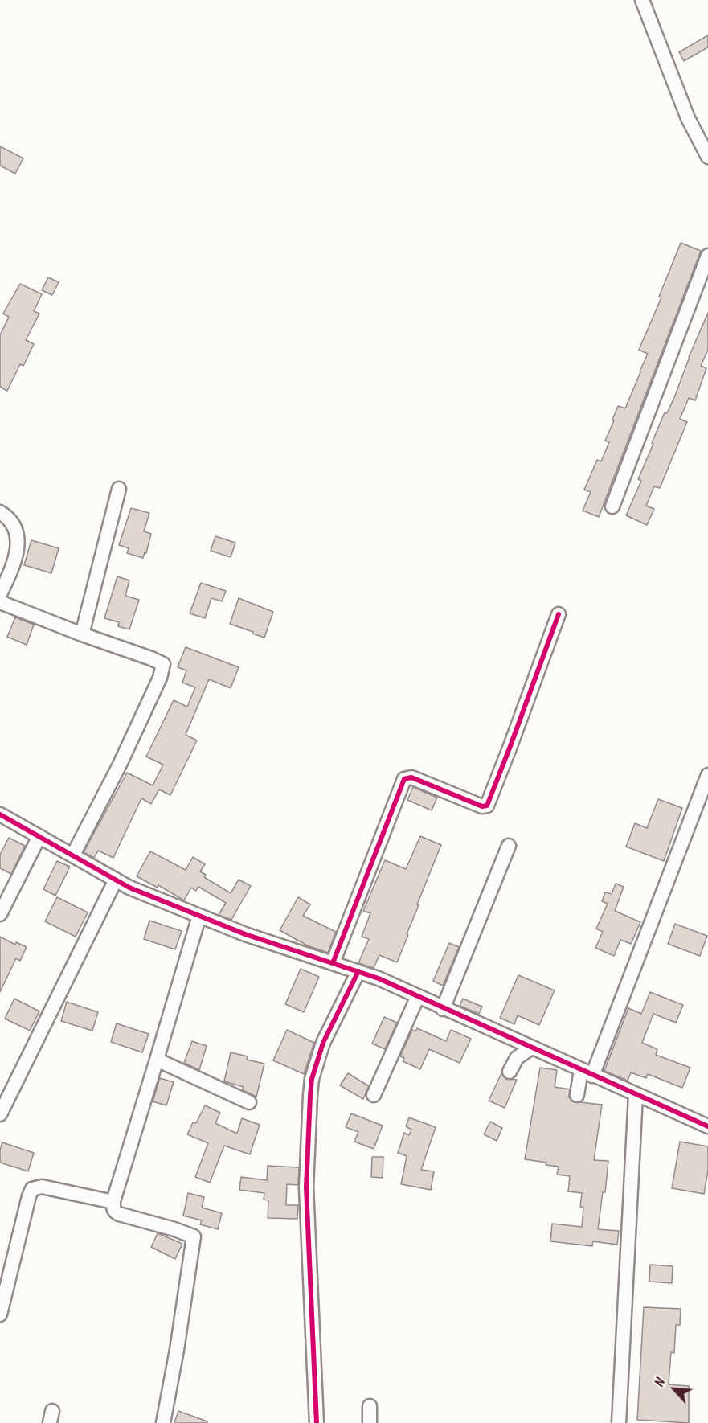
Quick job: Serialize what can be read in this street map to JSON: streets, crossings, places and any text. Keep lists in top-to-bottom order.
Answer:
{
  "north": "top left"
}
